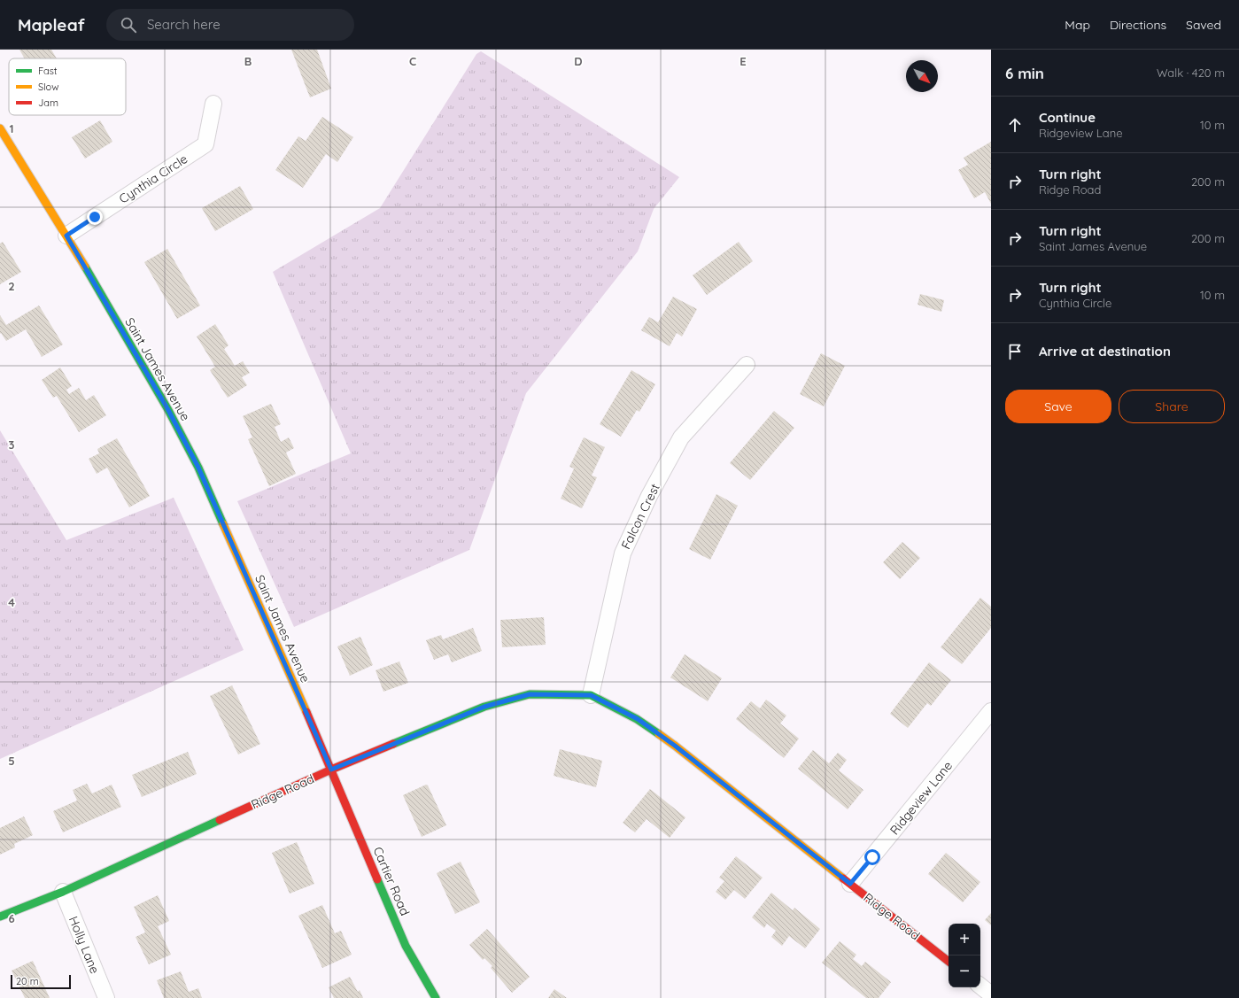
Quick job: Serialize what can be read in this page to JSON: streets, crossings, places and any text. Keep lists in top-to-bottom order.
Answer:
{
  "streets": {
    "street": [
      "Cynthia Circle",
      "Saint James Avenue",
      "Falcon Crest",
      "Ridge Road",
      "Ridgeview Lane",
      "Cartier Road",
      "Holly Lane"
    ]
  },
  "crossings": [
    ["Cynthia Circle", "Saint James Avenue"],
    ["Saint James Avenue", "Ridge Road"],
    ["Saint James Avenue", "Cartier Road"],
    ["Falcon Crest", "Ridge Road"],
    ["Ridge Road", "Ridgeview Lane"],
    ["Ridge Road", "Cartier Road"],
    ["Ridge Road", "Holly Lane"]
  ],
  "legend": ["Fast", "Slow", "Jam"],
  "scale_bar": "20 m",
  "north": "bottom right",
  "page": {
    "header": "Mapleaf",
    "search": "Search here",
    "nav": ["Map", "Directions", "Saved"],
    "heading": ["6 min", "Walk · 420 m"],
    "list": [
      ["Continue", "Ridgeview Lane", "10 m"],
      ["Turn right", "Ridge Road", "200 m"],
      ["Turn right", "Saint James Avenue", "200 m"],
      ["Turn right", "Cynthia Circle", "10 m"],
      "Arrive at destination"
    ],
    "buttons": ["Save", "Share"],
    "map_buttons": ["+", "−"],
    "scale": "20 m"
  },
  "grid": {
    "columns": [
      "B",
      "C",
      "D",
      "E"
    ],
    "rows": [
      "1",
      "2",
      "3",
      "4",
      "5",
      "6"
    ]
  }
}
